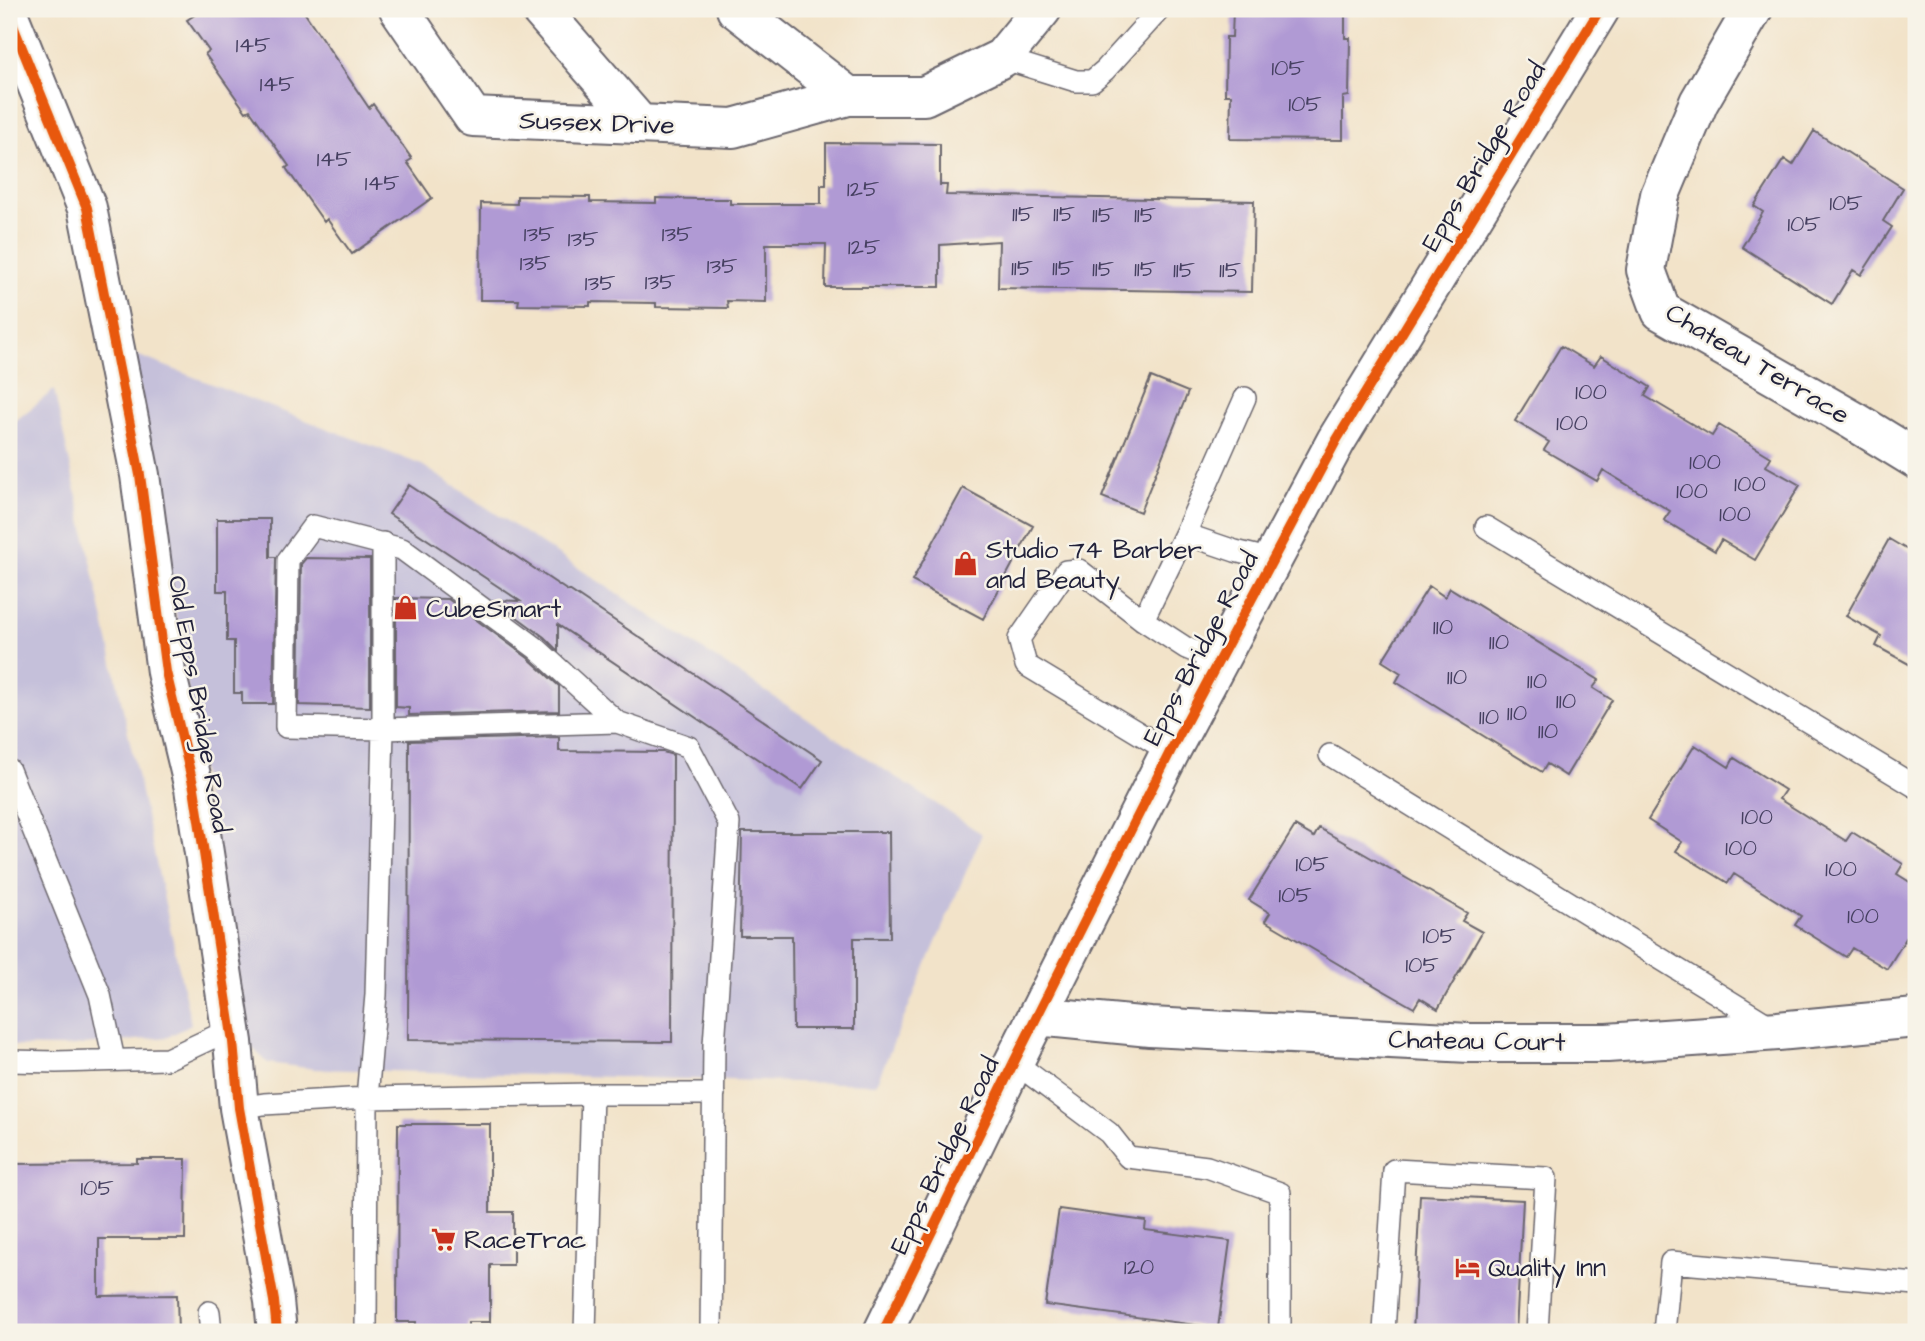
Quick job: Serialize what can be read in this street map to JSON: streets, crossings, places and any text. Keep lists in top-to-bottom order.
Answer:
{
  "streets": {
    "street": [
      "Sussex Drive",
      "Epps Bridge Road",
      "Chateau Terrace",
      "Old Epps Bridge Road",
      "Chateau Court"
    ]
  },
  "crossings": [
    ["Epps Bridge Road", "Chateau Court"]
  ],
  "places": {
    "shop": ["Studio 74 Barber and Beauty", "CubeSmart"],
    "supermarket": ["RaceTrac"],
    "hotel": ["Quality Inn"]
  },
  "house_numbers": [
    "145",
    "105",
    "145",
    "105",
    "145",
    "145",
    "125",
    "105",
    "115",
    "115",
    "115",
    "115",
    "105",
    "135",
    "135",
    "135",
    "125",
    "135",
    "135",
    "115",
    "115",
    "115",
    "115",
    "115",
    "115",
    "135",
    "135",
    "100",
    "100",
    "100",
    "100",
    "100",
    "100",
    "110",
    "110",
    "110",
    "110",
    "110",
    "110",
    "110",
    "110",
    "100",
    "100",
    "105",
    "100",
    "105",
    "100",
    "105",
    "105",
    "105",
    "120"
  ]
}
